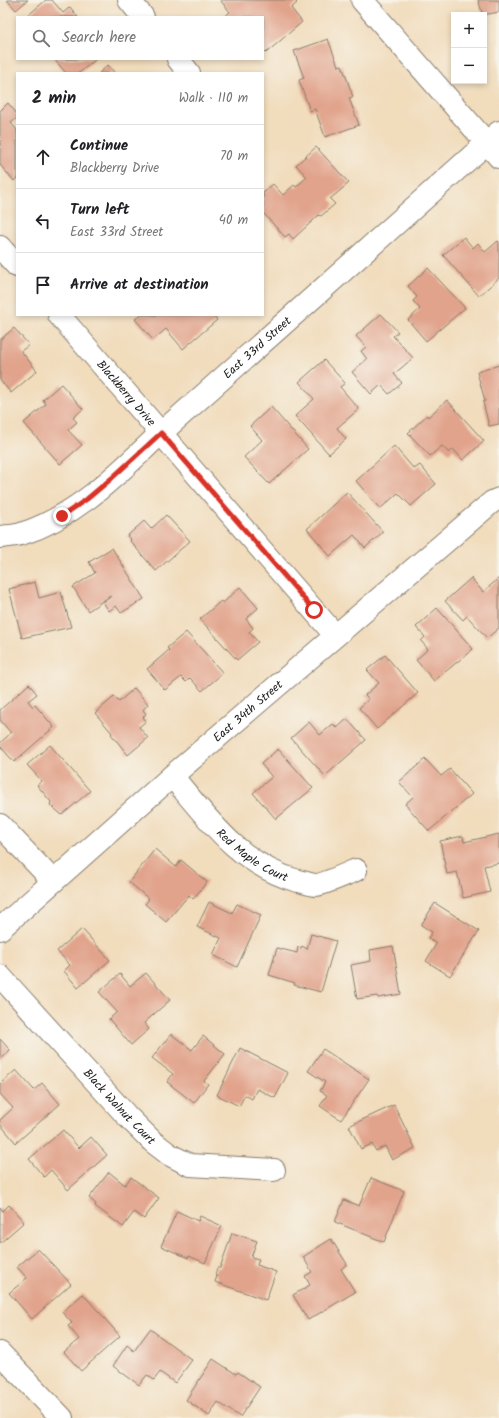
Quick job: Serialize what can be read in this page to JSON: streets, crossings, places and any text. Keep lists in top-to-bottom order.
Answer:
{
  "streets": {
    "street": [
      "East 33rd Street",
      "Blackberry Drive",
      "East 34th Street",
      "Red Maple Court",
      "Black Walnut Court"
    ]
  },
  "crossings": [
    ["East 33rd Street", "Blackberry Drive"],
    ["Blackberry Drive", "East 34th Street"],
    ["East 34th Street", "Red Maple Court"]
  ],
  "page": {
    "map_buttons": ["+", "−"],
    "search": "Search here",
    "heading": ["2 min", "Walk · 110 m"],
    "list": [
      ["Continue", "Blackberry Drive", "70 m"],
      ["Turn left", "East 33rd Street", "40 m"],
      "Arrive at destination"
    ]
  }
}
